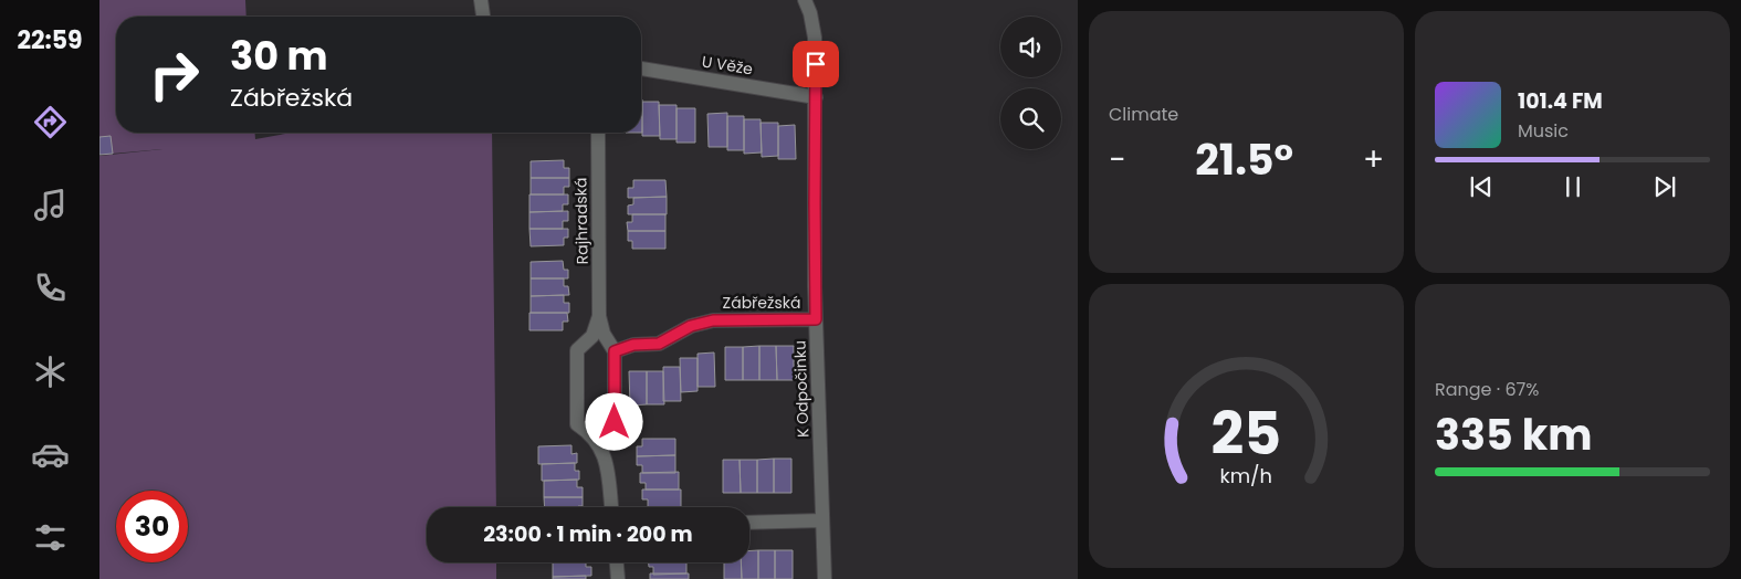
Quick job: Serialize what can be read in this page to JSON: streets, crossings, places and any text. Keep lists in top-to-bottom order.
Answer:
{
  "streets": {
    "street": [
      "U Věže",
      "Rajhradská",
      "Zábřežská",
      "K Odpočinku"
    ]
  },
  "crossings": [
    ["U Věže", "K Odpočinku"],
    ["Rajhradská", "Zábřežská"],
    ["Zábřežská", "K Odpočinku"]
  ],
  "page": {
    "tabs": "22:59",
    "tile": [
      "Climate",
      ["Range · 67%", "335 km"]
    ],
    "turn": ["30 m", "Zábřežská"],
    "song": ["101.4 FM", "Music"],
    "heat": ["−", "21.5°", "+"],
    "limit": "30",
    "trip": "23:00 · 1 min · 200 m",
    "gauge": ["25", "km/h"]
  }
}
